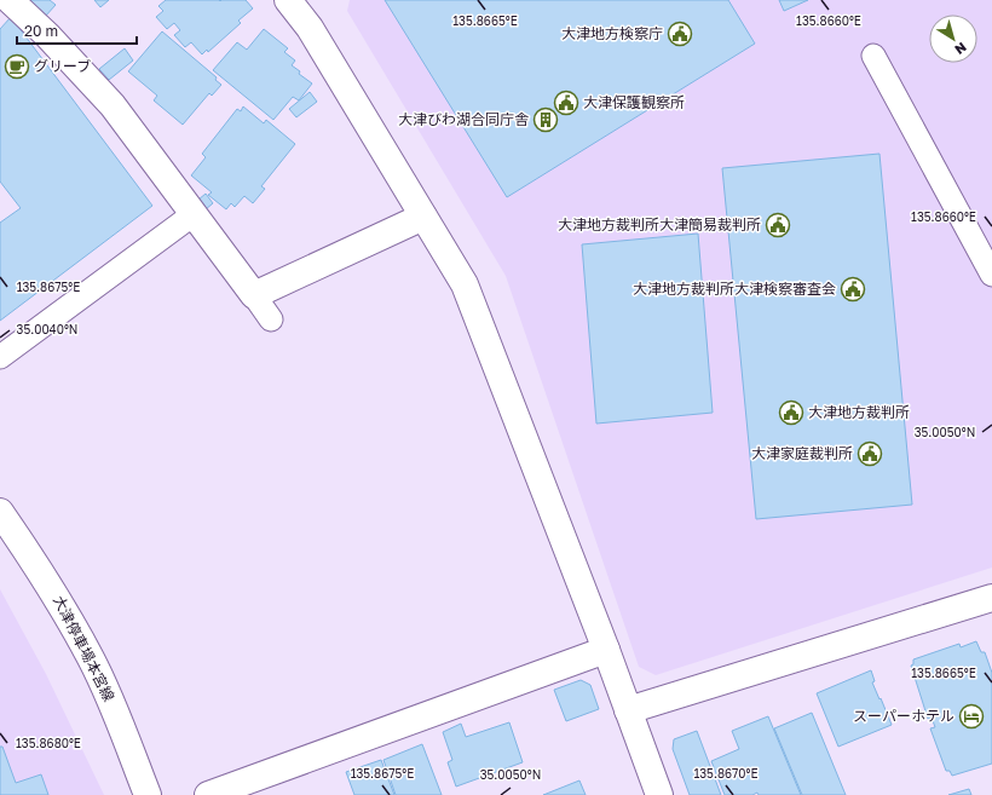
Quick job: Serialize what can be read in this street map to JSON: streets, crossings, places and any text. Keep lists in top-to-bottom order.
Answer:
{
  "streets": {
    "street": ["大津停車場本宮線"]
  },
  "places": {
    "public building": [
      "大津地方検察庁",
      "大津保護観察所",
      "大津地方裁判所大津簡易裁判所",
      "大津地方裁判所大津検察審査会",
      "大津地方裁判所",
      "大津家庭裁判所"
    ],
    "cafe": ["グリーブ"],
    "building": ["大津びわ湖合同庁舎"],
    "hotel": ["スーパーホテル"]
  },
  "scale_bar": "20 m",
  "north": "bottom right",
  "coordinates": [
    "135.8665°E",
    "135.8660°E",
    "135.8675°E",
    "35.0040°N",
    "35.0050°N",
    "135.8680°E",
    "135.8670°E"
  ]
}
